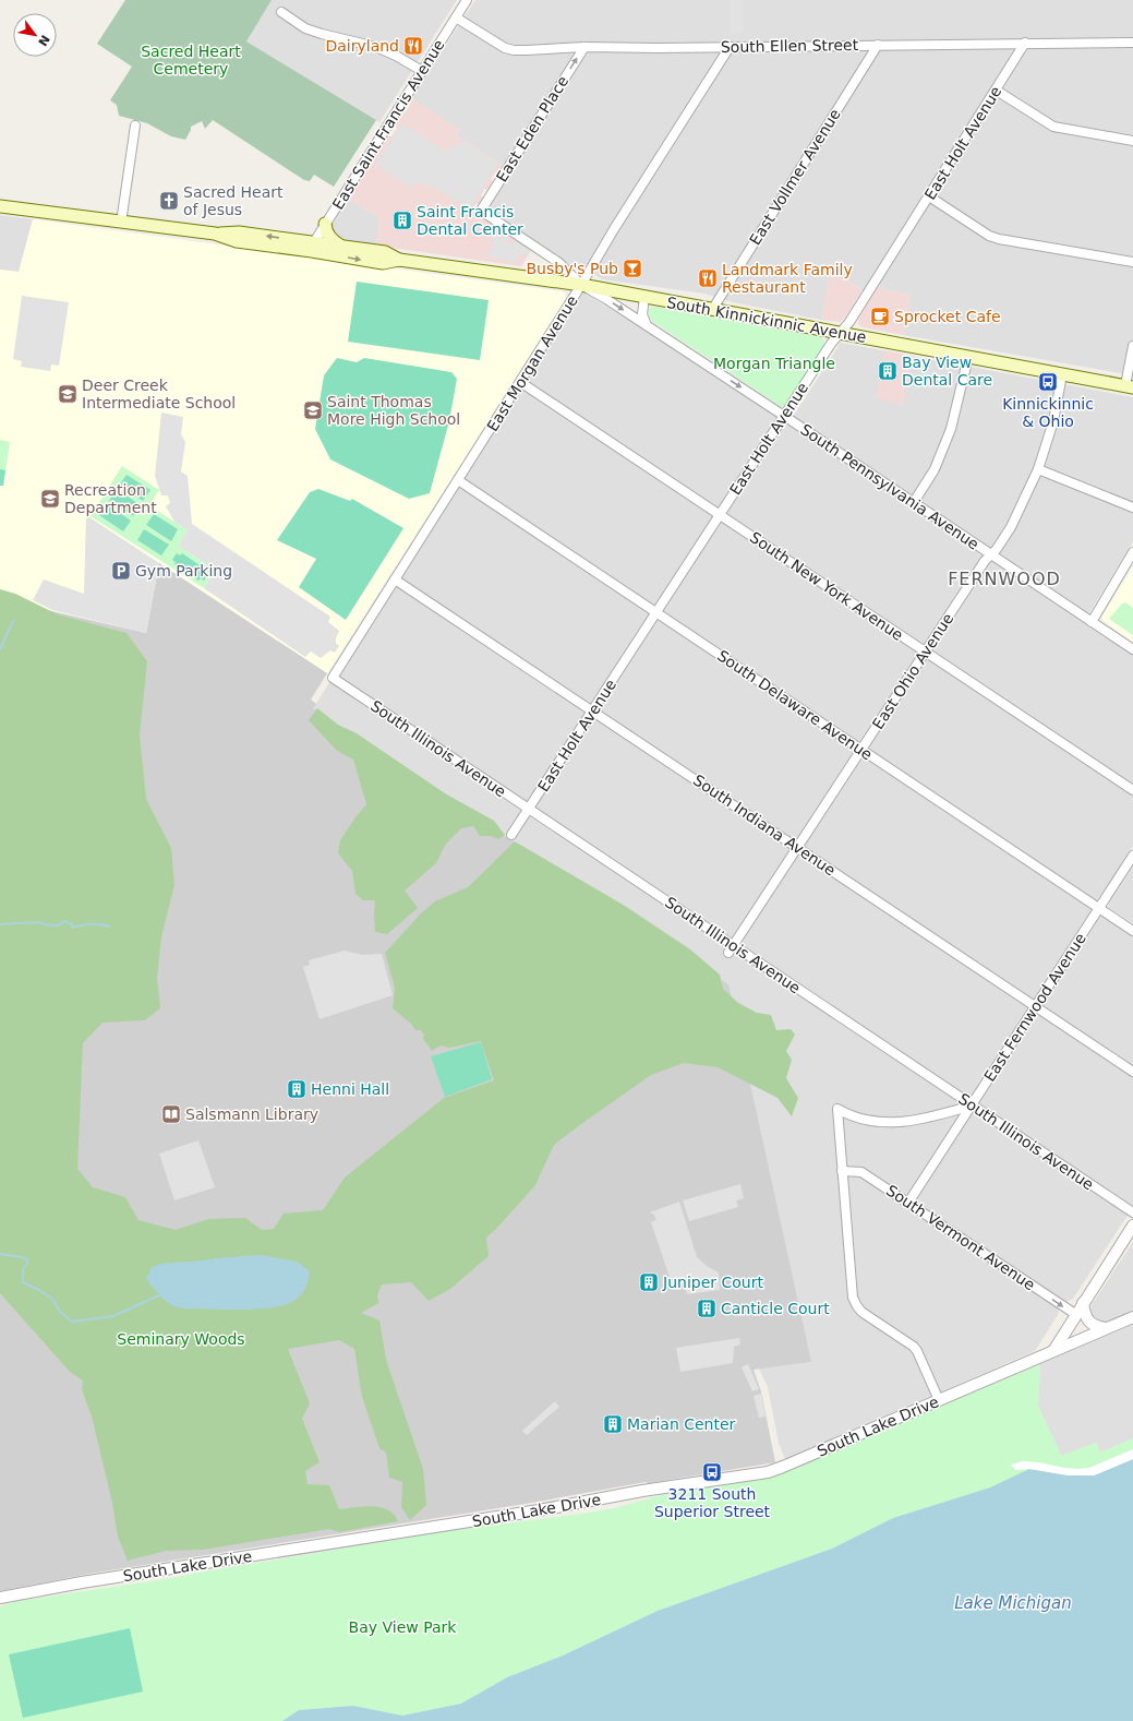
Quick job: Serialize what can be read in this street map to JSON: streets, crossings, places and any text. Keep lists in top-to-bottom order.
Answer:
{
  "streets": {
    "main road": ["South Kinnickinnic Avenue"],
    "street": [
      "South Ellen Street",
      "East Saint Francis Avenue",
      "East Eden Place",
      "East Holt Avenue",
      "East Vollmer Avenue",
      "East Morgan Avenue",
      "South Pennsylvania Avenue",
      "South New York Avenue",
      "East Ohio Avenue",
      "South Delaware Avenue",
      "South Illinois Avenue",
      "South Indiana Avenue",
      "East Fernwood Avenue",
      "South Vermont Avenue",
      "South Lake Drive"
    ]
  },
  "crossings": [
    ["South Ellen Street", "East Saint Francis Avenue"],
    ["South Ellen Street", "East Eden Place"],
    ["South Ellen Street", "East Holt Avenue"],
    ["South Ellen Street", "East Vollmer Avenue"],
    ["South Ellen Street", "East Morgan Avenue"],
    ["East Saint Francis Avenue", "South Kinnickinnic Avenue"],
    ["East Eden Place", "South Pennsylvania Avenue"],
    ["East Holt Avenue", "South Kinnickinnic Avenue"],
    ["East Holt Avenue", "South Pennsylvania Avenue"],
    ["East Holt Avenue", "South New York Avenue"],
    ["East Holt Avenue", "South Delaware Avenue"],
    ["East Holt Avenue", "South Illinois Avenue"],
    ["East Holt Avenue", "South Indiana Avenue"],
    ["East Vollmer Avenue", "South Kinnickinnic Avenue"],
    ["South Kinnickinnic Avenue", "East Morgan Avenue"],
    ["South Kinnickinnic Avenue", "South Pennsylvania Avenue"],
    ["South Kinnickinnic Avenue", "East Ohio Avenue"],
    ["East Morgan Avenue", "South Pennsylvania Avenue"],
    ["East Morgan Avenue", "South New York Avenue"],
    ["East Morgan Avenue", "South Delaware Avenue"],
    ["East Morgan Avenue", "South Illinois Avenue"],
    ["East Morgan Avenue", "South Indiana Avenue"],
    ["South Pennsylvania Avenue", "East Ohio Avenue"],
    ["South New York Avenue", "East Ohio Avenue"],
    ["East Ohio Avenue", "South Delaware Avenue"],
    ["East Ohio Avenue", "South Illinois Avenue"],
    ["East Ohio Avenue", "South Indiana Avenue"],
    ["South Delaware Avenue", "East Fernwood Avenue"],
    ["South Illinois Avenue", "East Fernwood Avenue"],
    ["South Indiana Avenue", "East Fernwood Avenue"],
    ["East Fernwood Avenue", "South Vermont Avenue"]
  ],
  "one_way": ["East Eden Place", "South Vermont Avenue"],
  "districts": ["FERNWOOD"],
  "water": ["Lake Michigan"],
  "parks": [
    "Sacred Heart Cemetery",
    "Morgan Triangle",
    "Seminary Woods",
    "Bay View Park"
  ],
  "places": {
    "restaurant": ["Dairyland", "Landmark Family Restaurant"],
    "church": ["Sacred Heart of Jesus"],
    "building": [
      "Saint Francis Dental Center",
      "Bay View Dental Care",
      "Henni Hall",
      "Juniper Court",
      "Canticle Court",
      "Marian Center"
    ],
    "bar": ["Busby's Pub"],
    "cafe": ["Sprocket Cafe"],
    "bus stop": ["Kinnickinnic & Ohio", "3211 South Superior Street"],
    "school or university": ["Deer Creek Intermediate School", "Saint Thomas More High School", "Recreation Department"],
    "parking": ["Gym Parking"],
    "library": ["Salsmann Library"]
  },
  "north": "bottom right"
}
